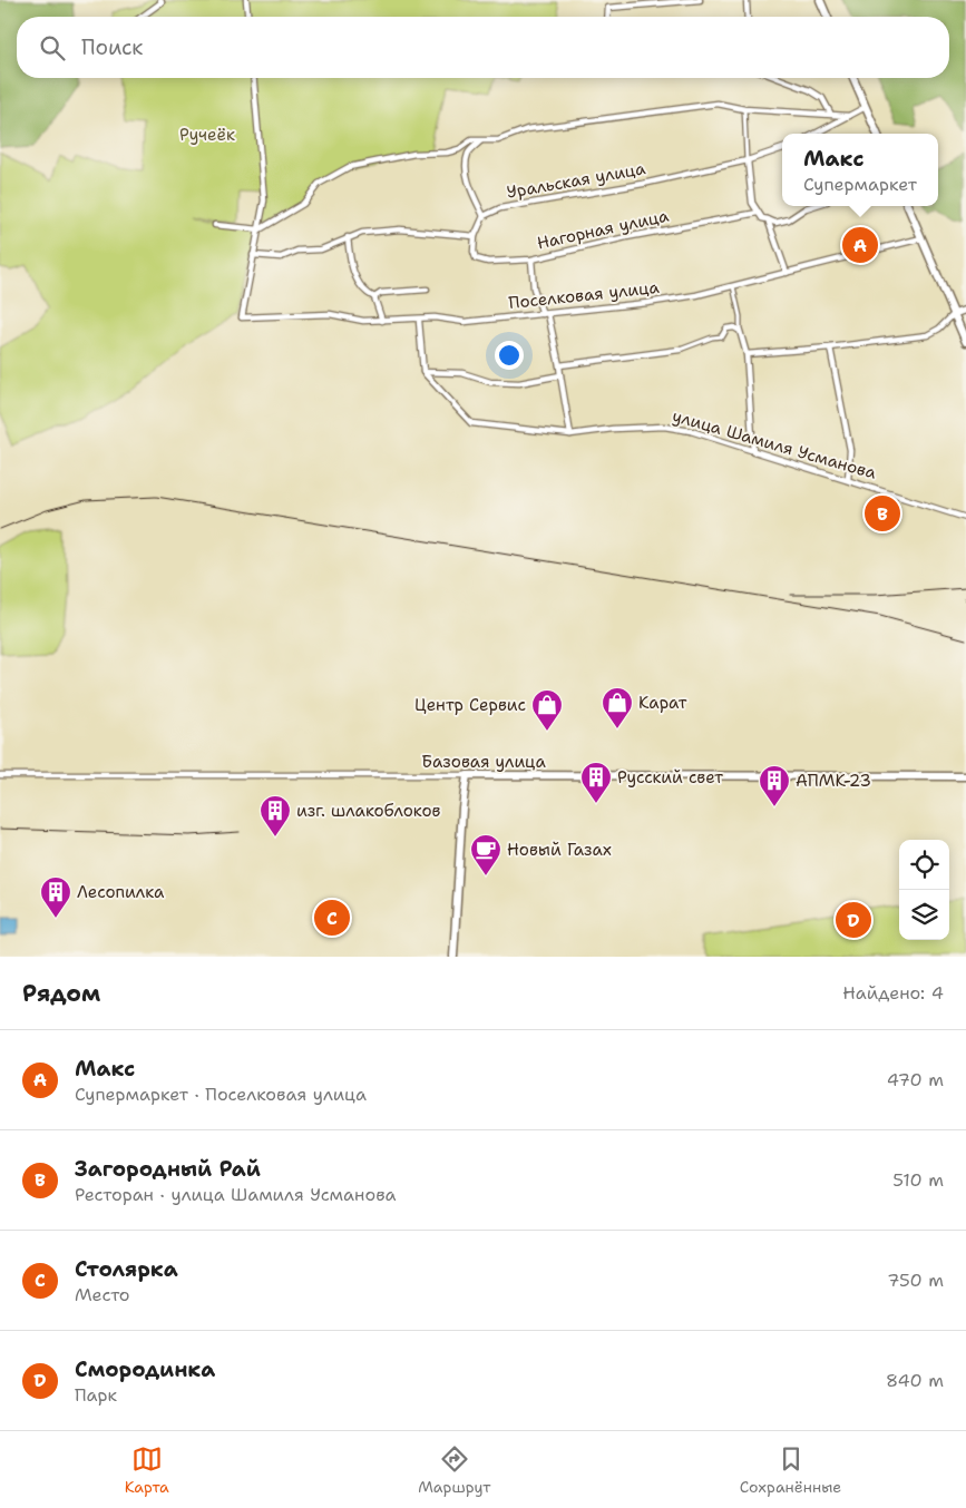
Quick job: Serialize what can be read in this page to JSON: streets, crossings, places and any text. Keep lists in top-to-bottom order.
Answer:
{
  "streets": {
    "main road": ["Базовая улица"],
    "street": [
      "Уральская улица",
      "Нагорная улица",
      "Поселковая улица",
      "улица Шамиля Усманова"
    ]
  },
  "parks": ["Ручеёк"],
  "places": {
    "shop": ["Карат", "Центр Сервис"],
    "building": [
      "Русский свет",
      "АПМК-23",
      "изг. шлакоблоков",
      "Лесопилка"
    ],
    "cafe": ["Новый Газах"]
  },
  "page": {
    "search": "Поиск",
    "popup": ["Макс", "Супермаркет"],
    "pins": [
      "A",
      "B",
      "C",
      "D"
    ],
    "heading": ["Рядом", "Найдено: 4"],
    "list": [
      {
        "mark": "A",
        "name": "Макс",
        "note": "Супермаркет · Поселковая улица",
        "value": "470 m"
      },
      {
        "mark": "B",
        "name": "Загородный Рай",
        "note": "Ресторан · улица Шамиля Усманова",
        "value": "510 m"
      },
      {
        "mark": "C",
        "name": "Столярка",
        "note": "Место",
        "value": "750 m"
      },
      {
        "mark": "D",
        "name": "Смородинка",
        "note": "Парк",
        "value": "840 m"
      }
    ],
    "nav": ["Карта", "Маршрут", "Сохранённые"]
  }
}
